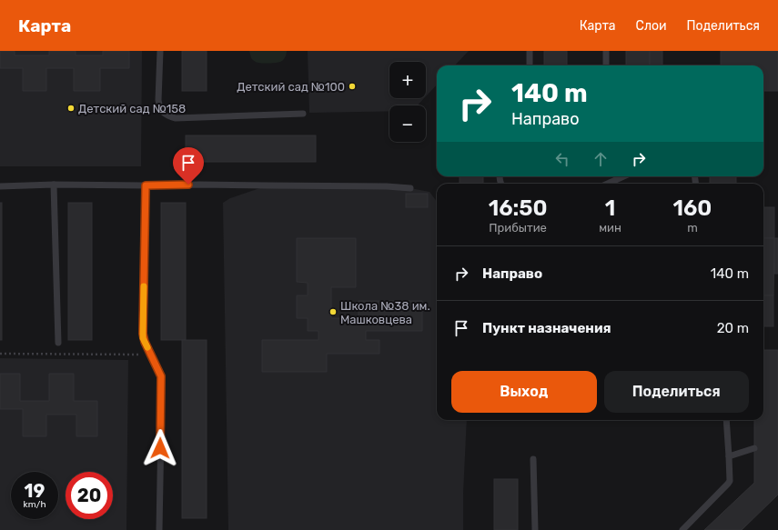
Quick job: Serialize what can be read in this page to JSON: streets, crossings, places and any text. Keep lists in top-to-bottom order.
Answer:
{
  "places": ["Детский сад №100", "Детский сад №158", "Школа №38 им. Машковцева"],
  "page": {
    "header": "Карта",
    "nav": ["Карта", "Слои", "Поделиться"],
    "map_buttons": ["+", "−"],
    "turn": ["140 m", "Направо"],
    "eta": [
      "16:50",
      "Прибытие",
      "1",
      "мин",
      "160",
      "m"
    ],
    "list": [
      {
        "name": "Направо",
        "value": "140 m"
      },
      {
        "name": "Пункт назначения",
        "value": "20 m"
      }
    ],
    "buttons": ["Выход", "Поделиться"],
    "speed": "19 km/h",
    "limit": "20"
  }
}
